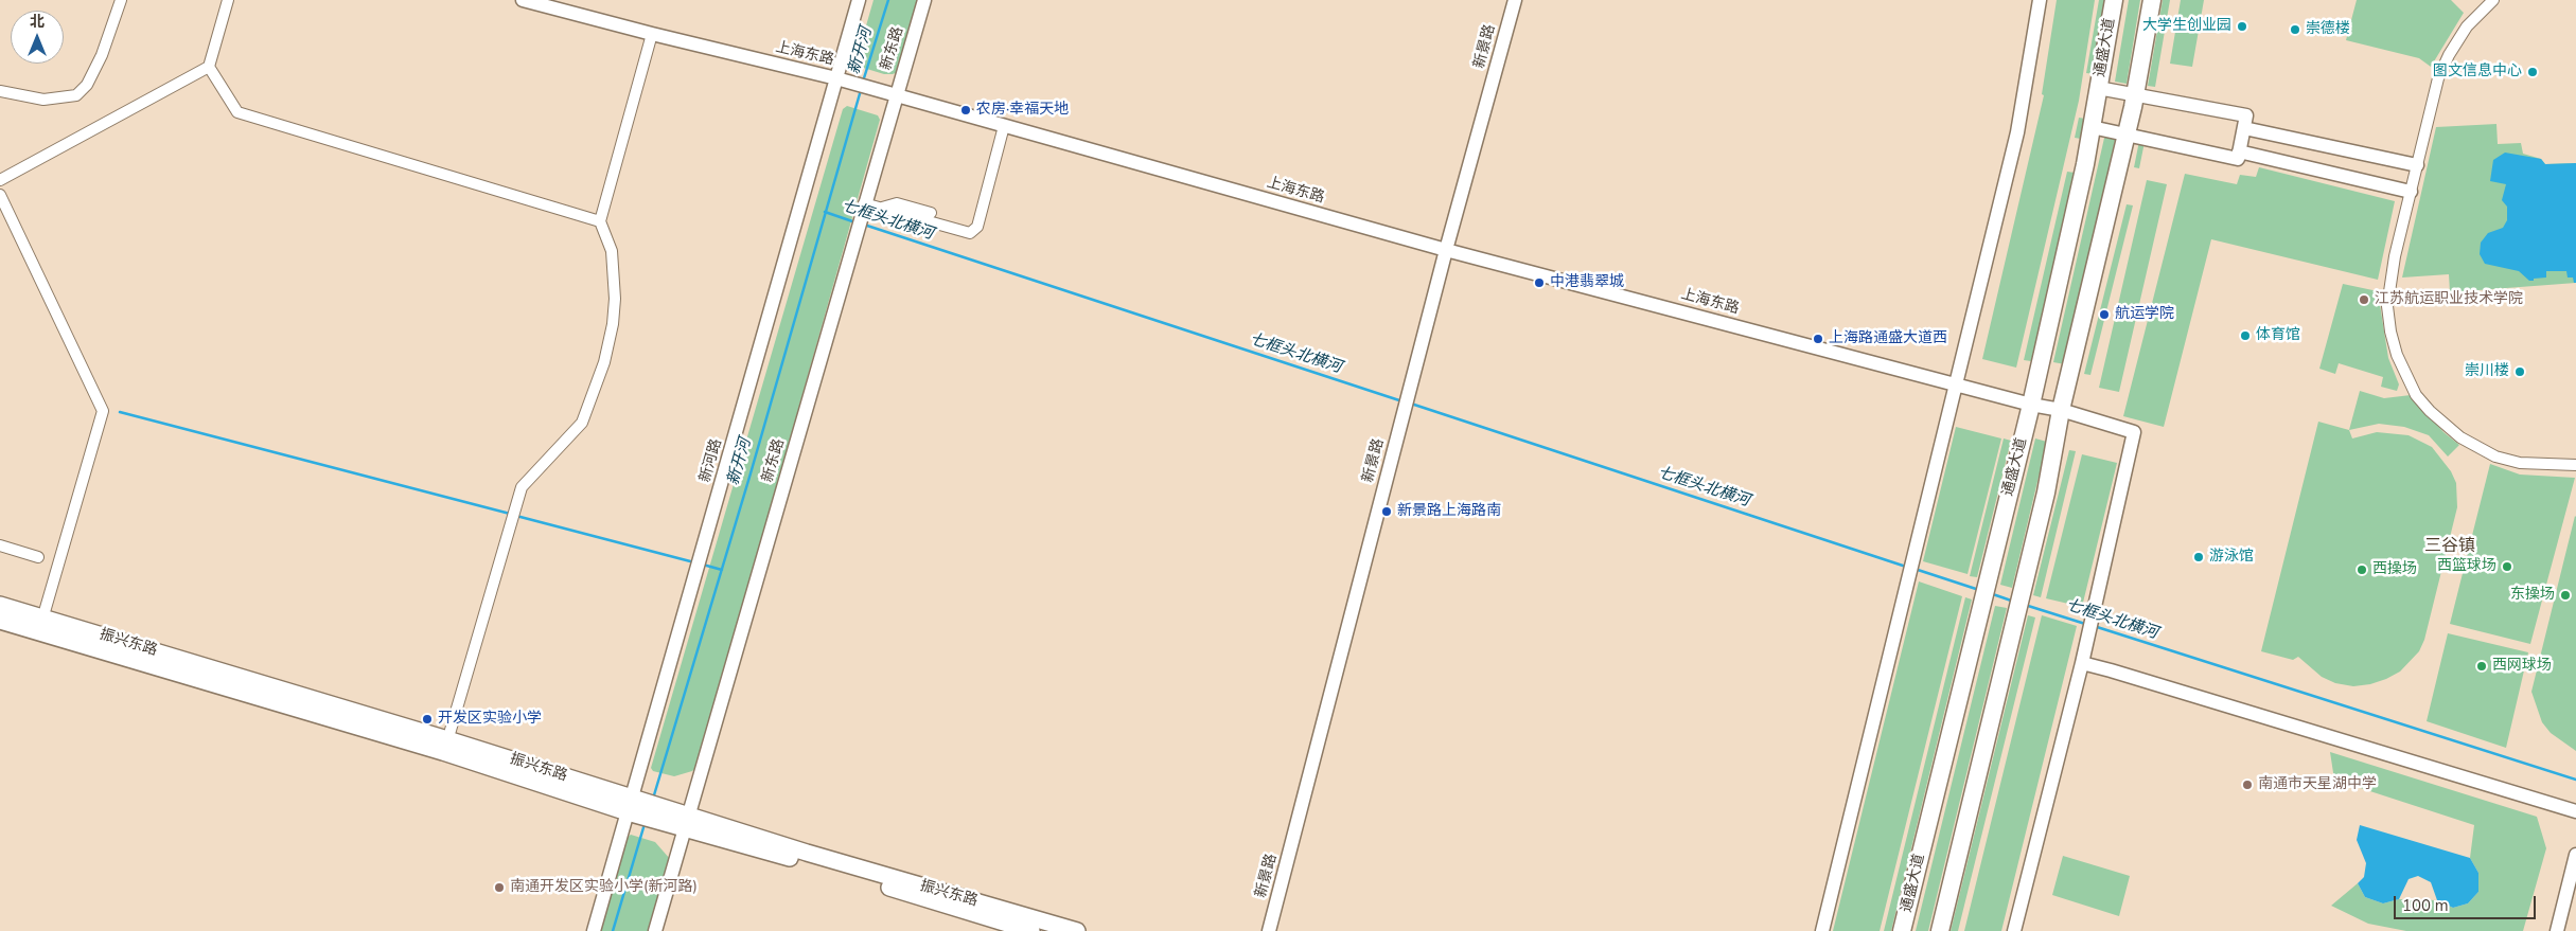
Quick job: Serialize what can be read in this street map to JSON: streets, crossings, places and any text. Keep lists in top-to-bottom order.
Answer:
{
  "streets": {
    "main road": ["通盛大道", "振兴东路"],
    "street": [
      "新景路",
      "新东路",
      "上海东路",
      "新河路"
    ]
  },
  "crossings": [
    ["新景路", "上海东路"],
    ["通盛大道", "上海东路"],
    ["新东路", "上海东路"],
    ["新东路", "振兴东路"],
    ["上海东路", "新河路"],
    ["新河路", "振兴东路"]
  ],
  "districts": ["三谷镇"],
  "water": ["新开河", "七框头北横河"],
  "places": [
    "大学生创业园",
    "崇德楼",
    "图文信息中心",
    "农房·幸福天地",
    "中港翡翠城",
    "江苏航运职业技术学院",
    "航运学院",
    "体育馆",
    "上海路通盛大道西",
    "崇川楼",
    "新景路上海路南",
    "游泳馆",
    "西篮球场",
    "西操场",
    "东操场",
    "西网球场",
    "开发区实验小学",
    "南通市天星湖中学",
    "南通开发区实验小学(新河路)"
  ],
  "scale_bar": "100 m",
  "north": "top"
}
